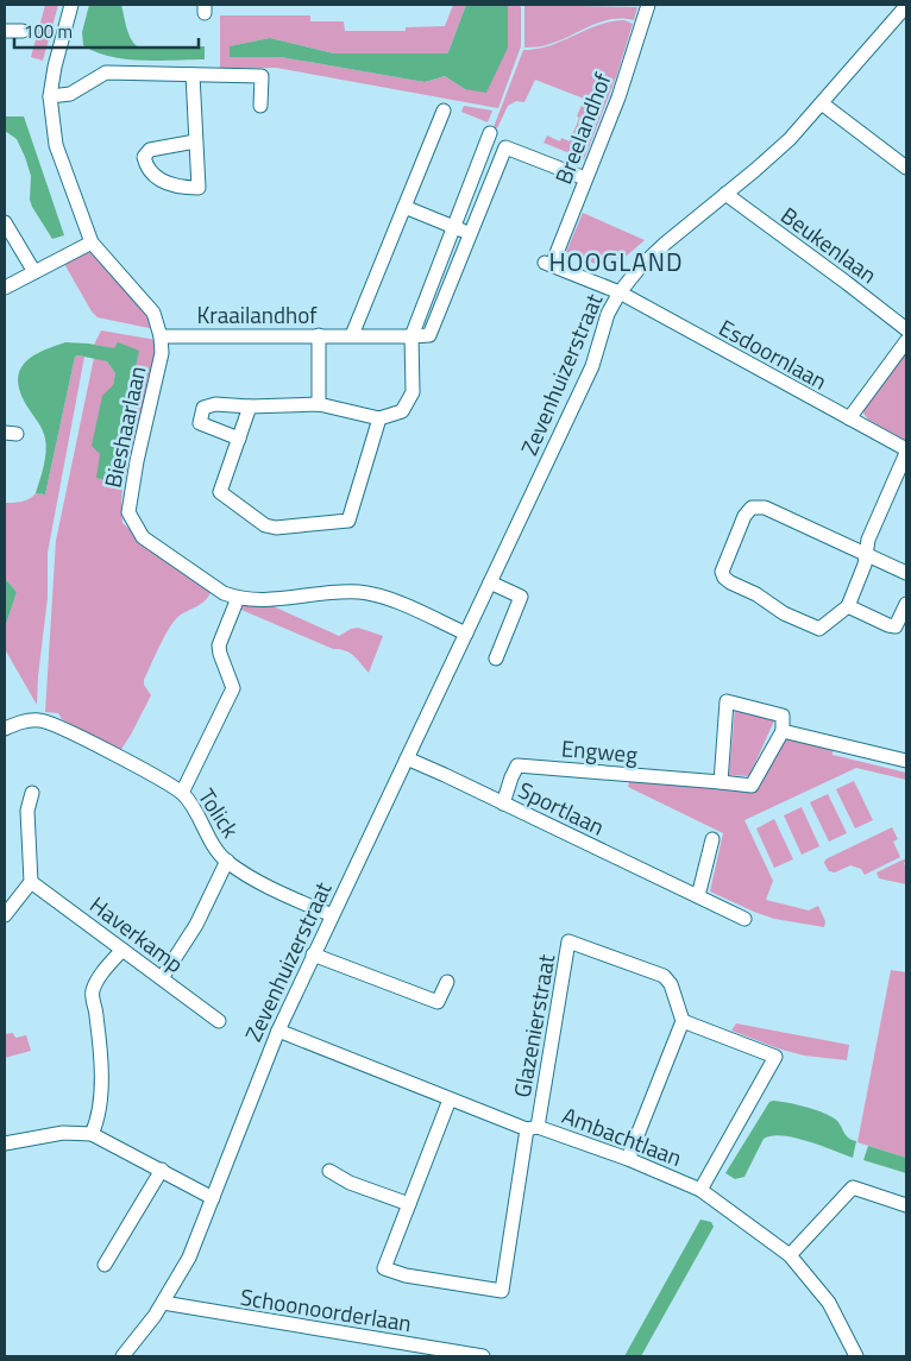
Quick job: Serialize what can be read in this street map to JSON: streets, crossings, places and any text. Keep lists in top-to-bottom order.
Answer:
{
  "streets": {
    "street": [
      "Breelandhof",
      "Beukenlaan",
      "Kraailandhof",
      "Esdoornlaan",
      "Zevenhuizerstraat",
      "Bieshaarlaan",
      "Engweg",
      "Sportlaan",
      "Tolick",
      "Haverkamp",
      "Glazenierstraat",
      "Ambachtlaan",
      "Schoonoorderlaan"
    ]
  },
  "crossings": [
    ["Breelandhof", "Esdoornlaan"],
    ["Breelandhof", "Zevenhuizerstraat"],
    ["Beukenlaan", "Zevenhuizerstraat"],
    ["Kraailandhof", "Bieshaarlaan"],
    ["Esdoornlaan", "Zevenhuizerstraat"],
    ["Zevenhuizerstraat", "Bieshaarlaan"],
    ["Zevenhuizerstraat", "Sportlaan"],
    ["Zevenhuizerstraat", "Tolick"],
    ["Zevenhuizerstraat", "Ambachtlaan"],
    ["Zevenhuizerstraat", "Schoonoorderlaan"],
    ["Engweg", "Sportlaan"],
    ["Glazenierstraat", "Ambachtlaan"]
  ],
  "districts": ["HOOGLAND"],
  "scale_bar": "100 m"
}
